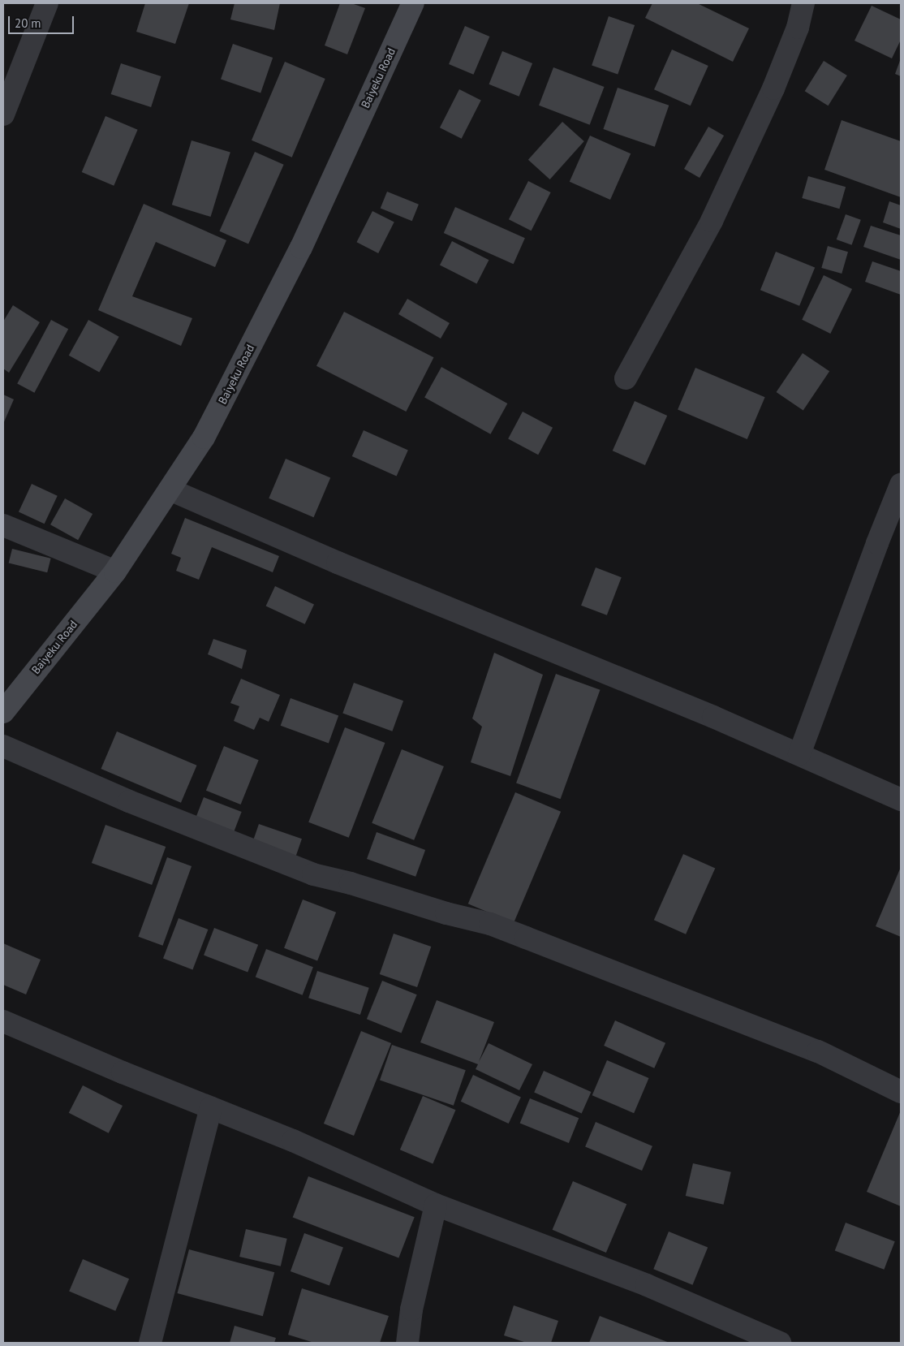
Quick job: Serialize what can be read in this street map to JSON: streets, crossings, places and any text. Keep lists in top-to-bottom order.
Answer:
{
  "streets": {
    "main road": ["Baiyeku Road"]
  },
  "scale_bar": "20 m"
}
